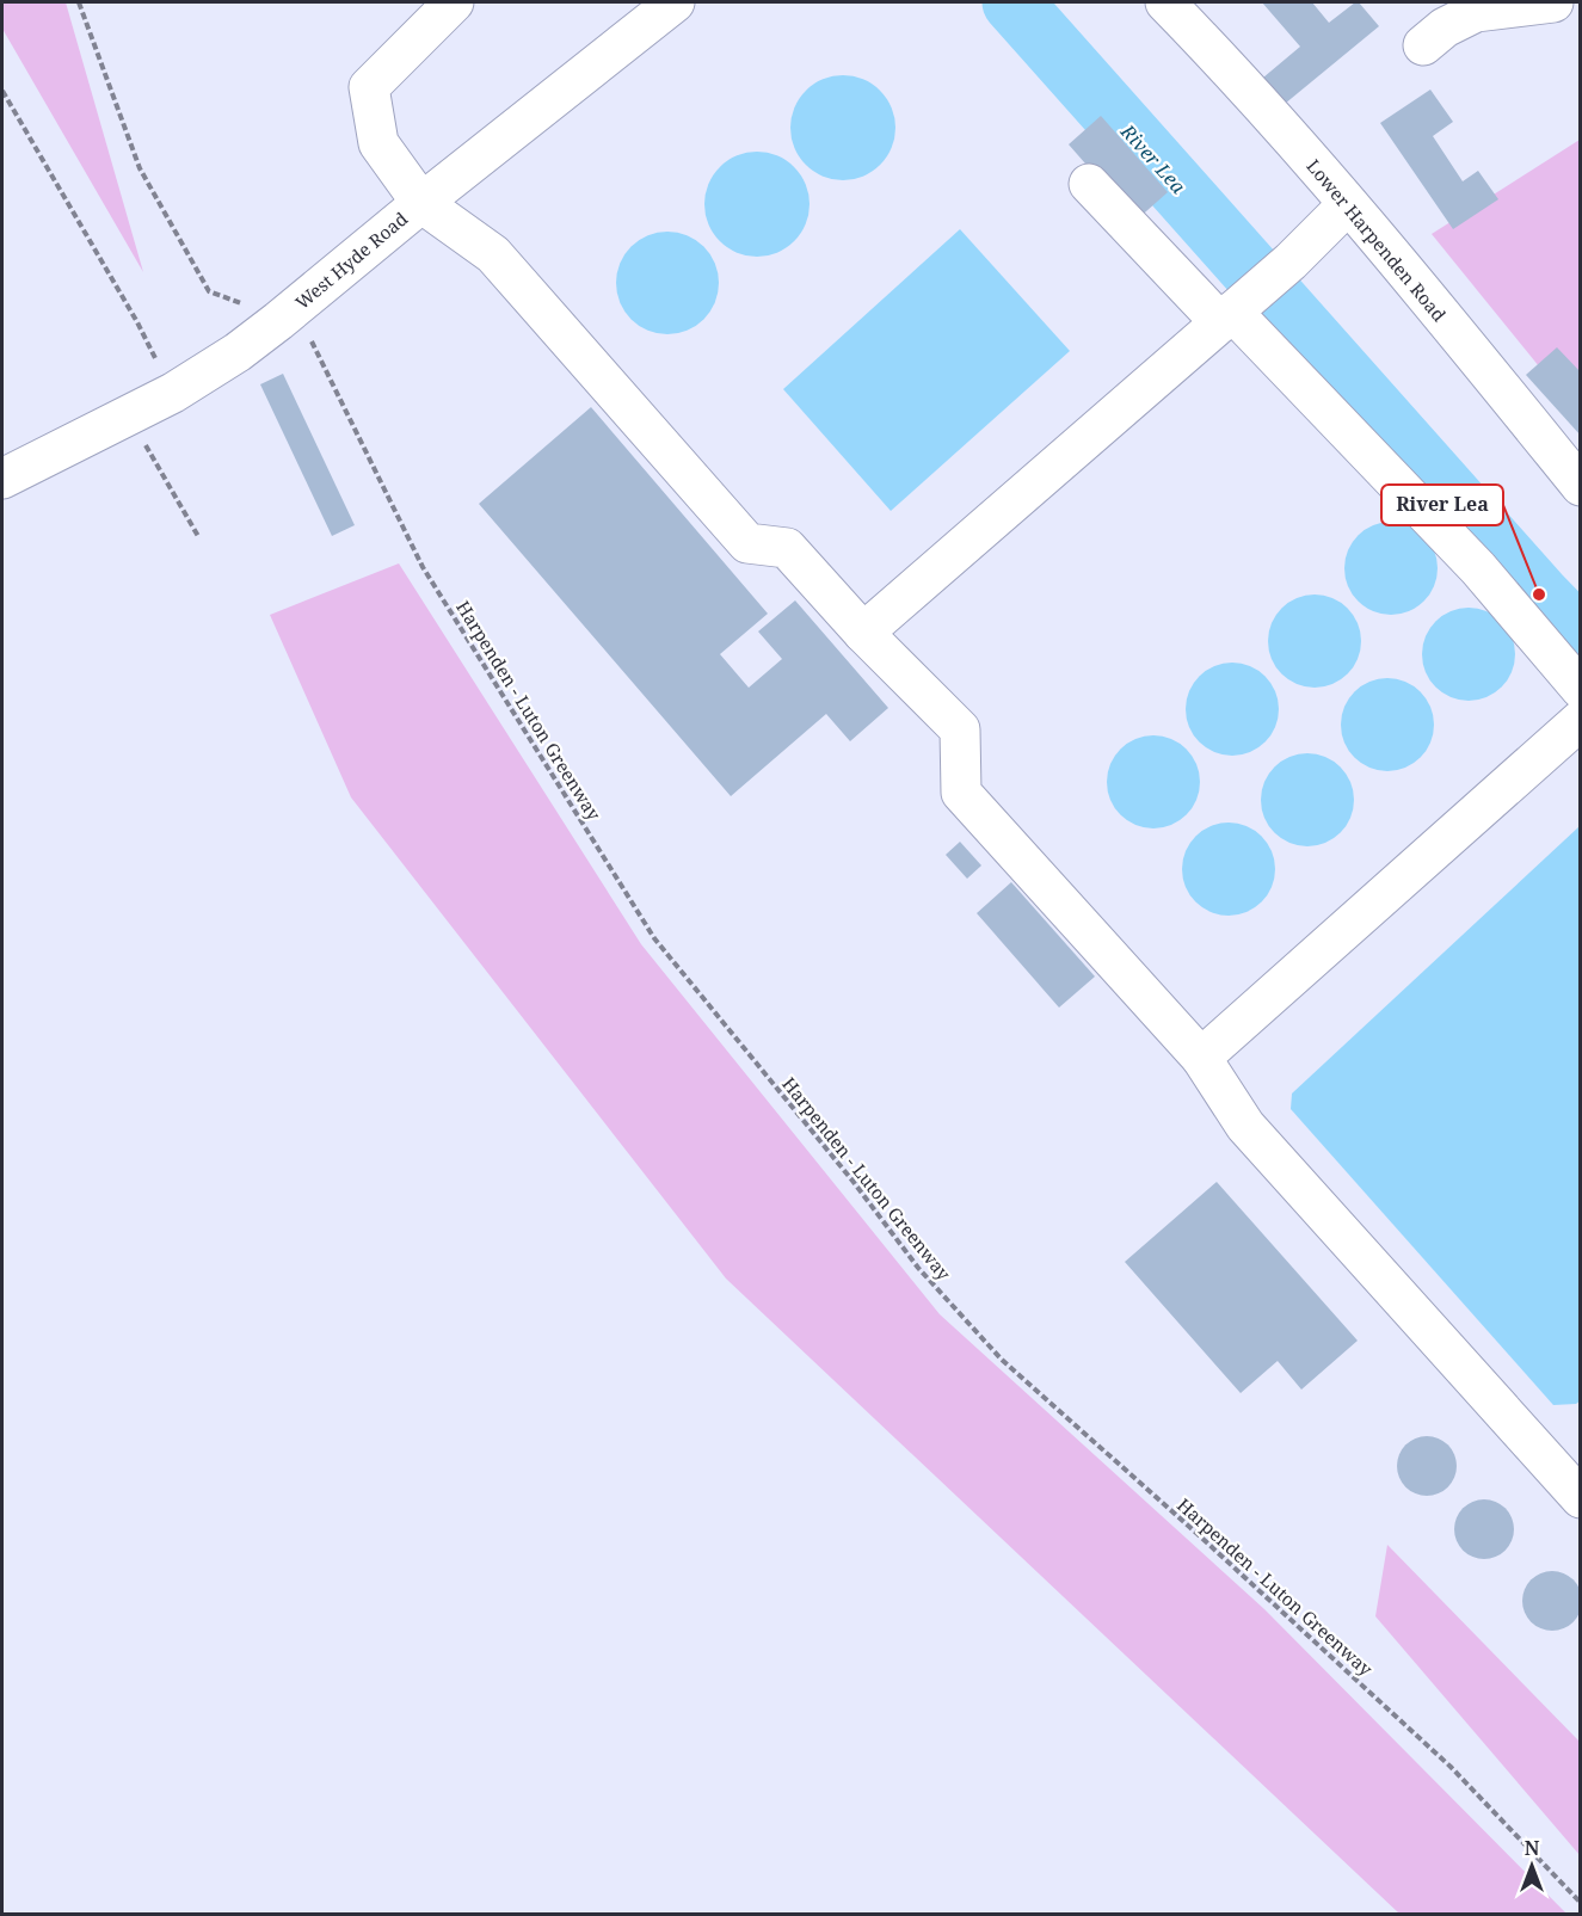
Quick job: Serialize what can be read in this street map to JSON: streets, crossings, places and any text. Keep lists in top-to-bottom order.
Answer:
{
  "streets": {
    "street": ["Lower Harpenden Road", "West Hyde Road"],
    "path": ["Harpenden - Luton Greenway"]
  },
  "water": ["River Lea"],
  "places": ["River Lea"],
  "north": "top"
}
